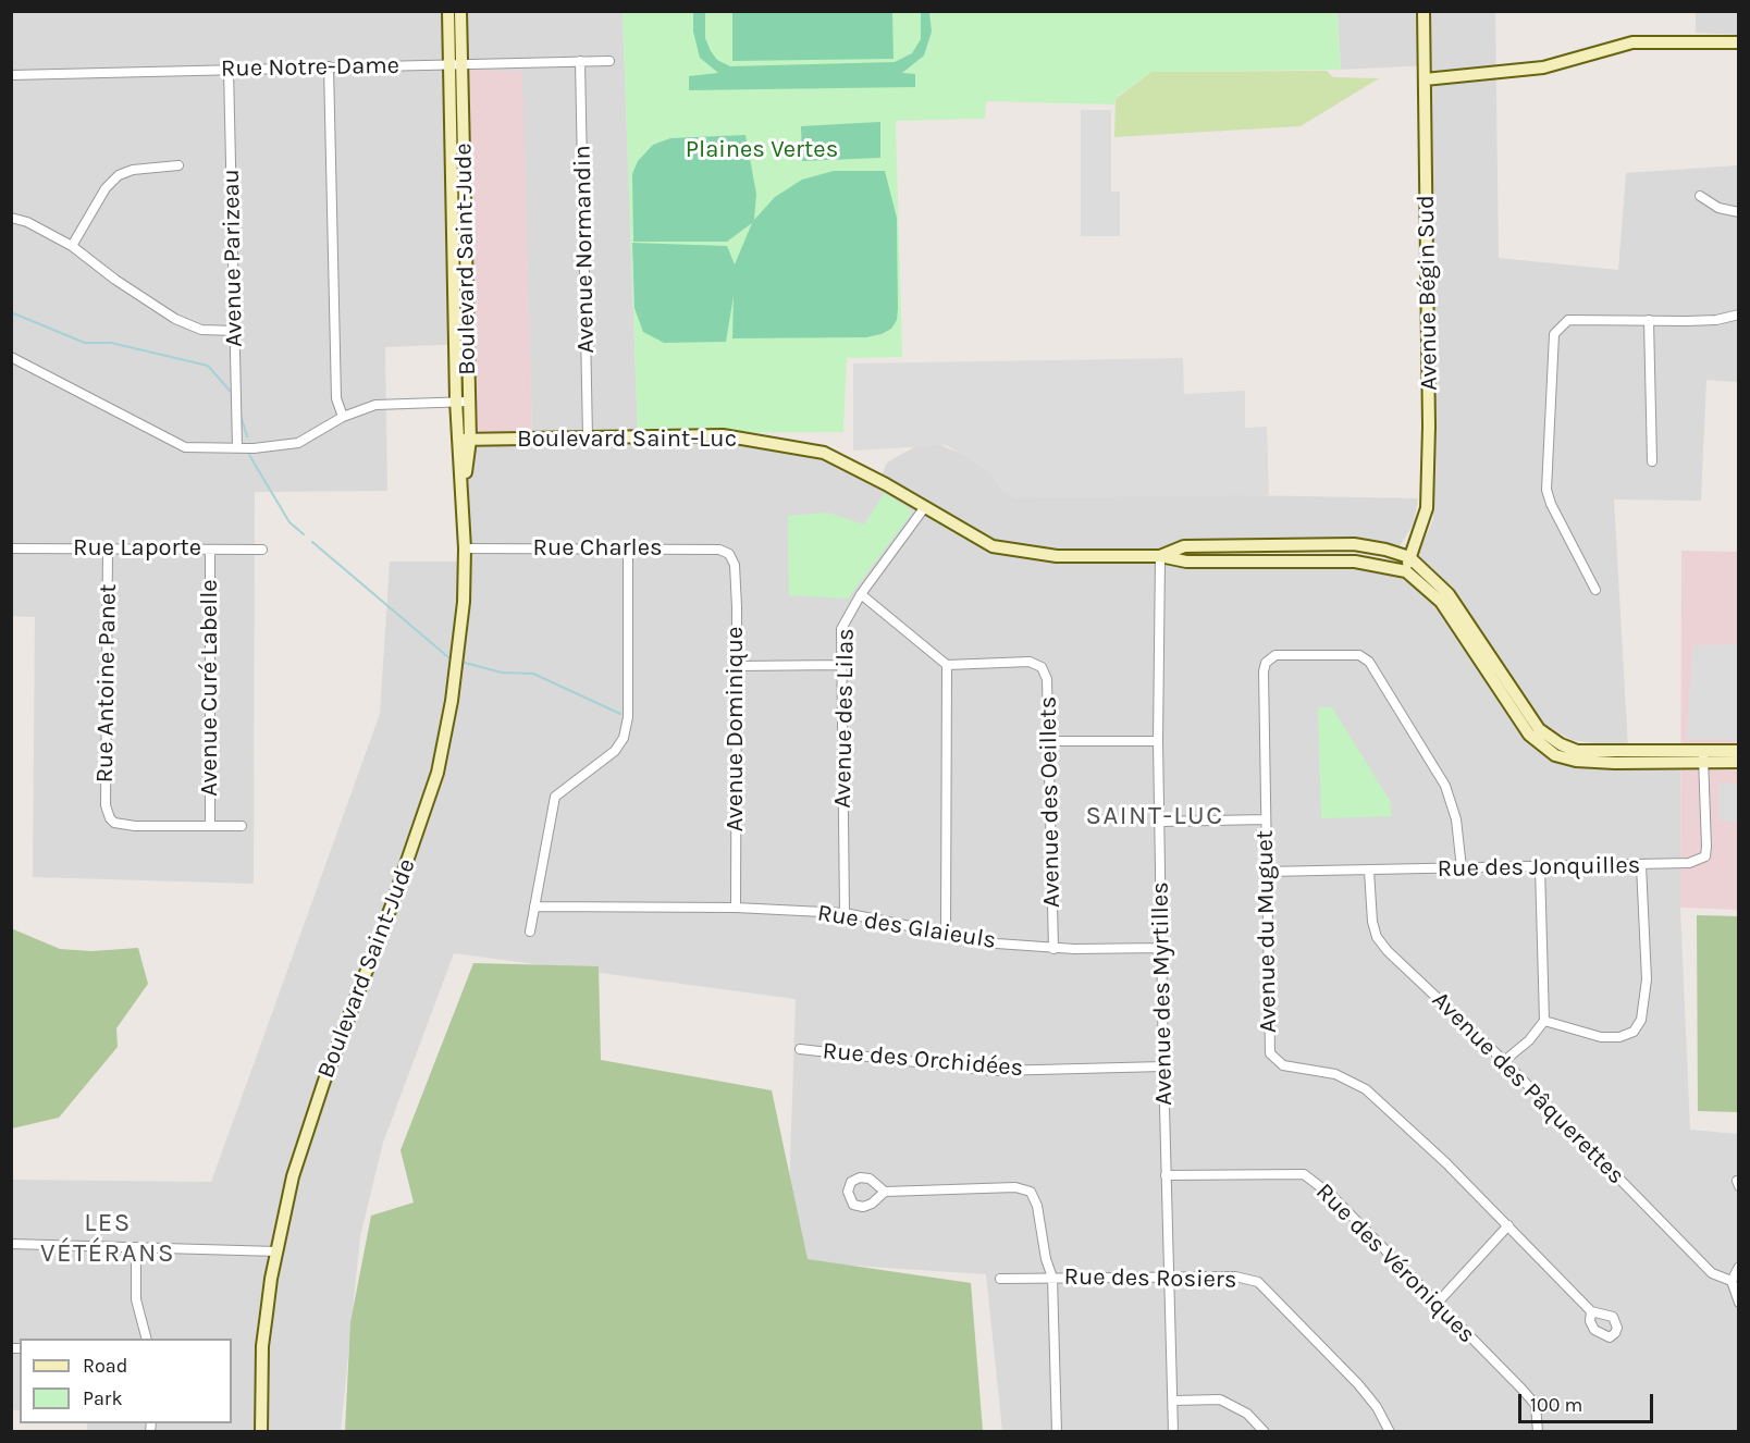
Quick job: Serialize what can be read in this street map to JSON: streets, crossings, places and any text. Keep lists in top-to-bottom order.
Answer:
{
  "streets": {
    "street": [
      "Rue Notre-Dame",
      "Avenue Normandin",
      "Avenue Parizeau",
      "Boulevard Saint-Jude",
      "Avenue Bégin Sud",
      "Boulevard Saint-Luc",
      "Rue Laporte",
      "Rue Charles",
      "Rue Antoine Panet",
      "Avenue Curé Labelle",
      "Avenue des Lilas",
      "Avenue Dominique",
      "Avenue des Oeillets",
      "Rue des Jonquilles",
      "Rue des Glaieuls",
      "Avenue du Muguet",
      "Avenue des Myrtilles",
      "Rue des Orchidées",
      "Avenue des Pâquerettes",
      "Rue des Véroniques",
      "Rue des Rosiers"
    ]
  },
  "crossings": [
    ["Rue Notre-Dame", "Avenue Normandin"],
    ["Rue Notre-Dame", "Avenue Parizeau"],
    ["Rue Notre-Dame", "Boulevard Saint-Jude"],
    ["Avenue Normandin", "Boulevard Saint-Luc"],
    ["Boulevard Saint-Jude", "Boulevard Saint-Luc"],
    ["Boulevard Saint-Jude", "Rue Charles"],
    ["Avenue Bégin Sud", "Boulevard Saint-Luc"],
    ["Boulevard Saint-Luc", "Avenue des Lilas"],
    ["Boulevard Saint-Luc", "Rue des Jonquilles"],
    ["Boulevard Saint-Luc", "Avenue des Myrtilles"],
    ["Rue Laporte", "Rue Antoine Panet"],
    ["Rue Laporte", "Avenue Curé Labelle"],
    ["Rue Charles", "Avenue Dominique"],
    ["Rue Antoine Panet", "Avenue Curé Labelle"],
    ["Avenue des Lilas", "Rue des Glaieuls"],
    ["Avenue Dominique", "Rue des Glaieuls"],
    ["Avenue des Oeillets", "Rue des Glaieuls"],
    ["Rue des Jonquilles", "Avenue du Muguet"],
    ["Rue des Jonquilles", "Avenue des Pâquerettes"],
    ["Rue des Glaieuls", "Avenue des Myrtilles"],
    ["Avenue des Myrtilles", "Rue des Orchidées"],
    ["Avenue des Myrtilles", "Rue des Véroniques"],
    ["Avenue des Myrtilles", "Rue des Rosiers"]
  ],
  "districts": ["SAINT-LUC", "LES VÉTÉRANS"],
  "parks": ["Plaines Vertes"],
  "legend": ["Road", "Park"],
  "scale_bar": "100 m"
}
